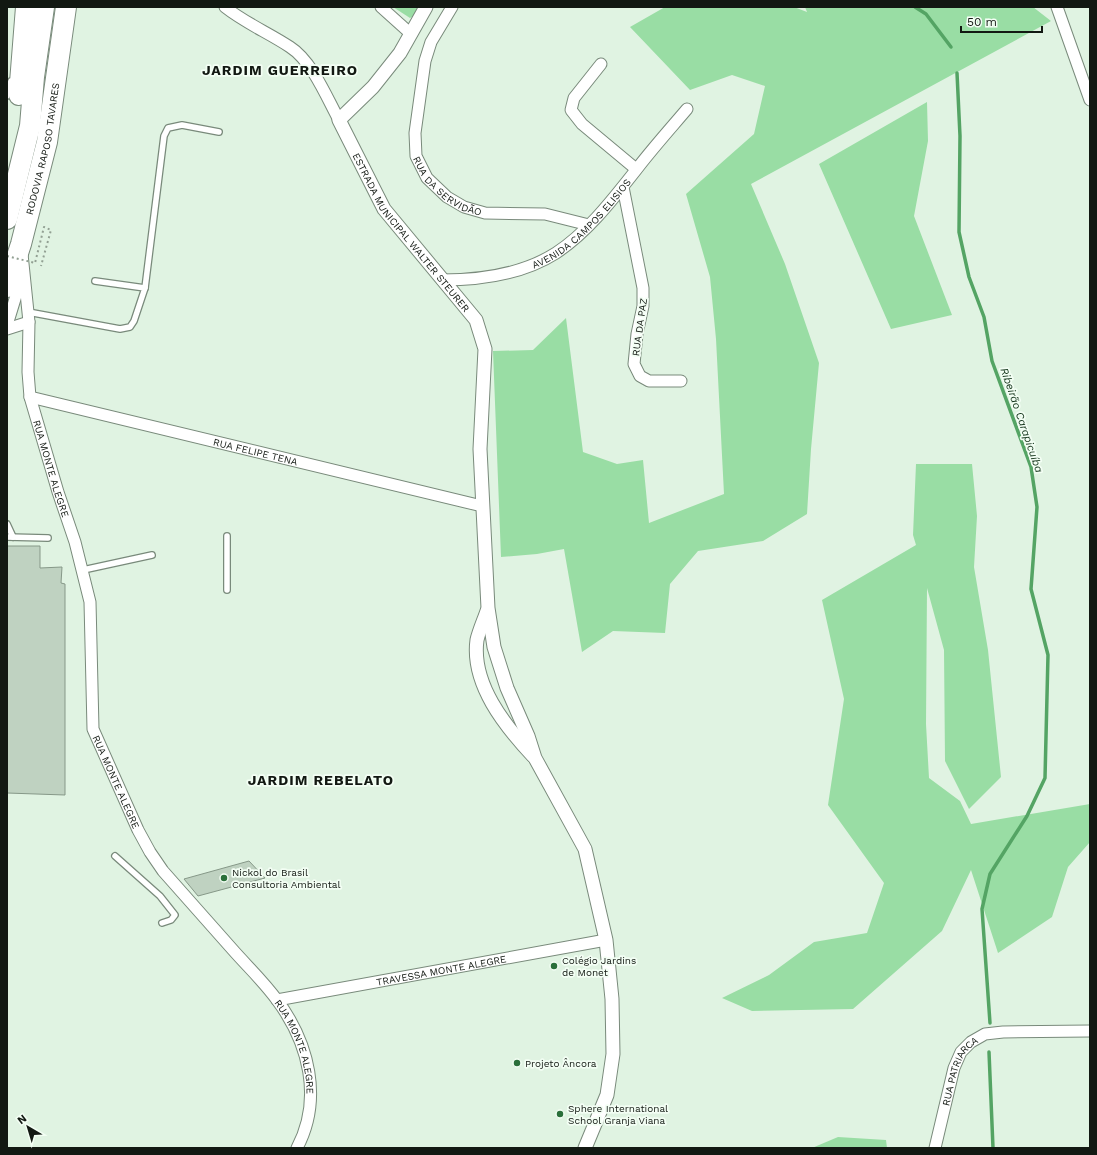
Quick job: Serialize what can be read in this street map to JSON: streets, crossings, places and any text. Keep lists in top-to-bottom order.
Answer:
{
  "streets": {
    "highway": ["RODOVIA RAPOSO TAVARES"],
    "street": [
      "RUA DA SERVIDÃO",
      "AVENIDA CAMPOS ELISIOS",
      "ESTRADA MUNICIPAL WALTER STEURER",
      "RUA DA PAZ",
      "RUA FELIPE TENA",
      "RUA MONTE ALEGRE",
      "TRAVESSA MONTE ALEGRE",
      "RUA PATRIARCA"
    ]
  },
  "crossings": [
    ["RODOVIA RAPOSO TAVARES", "RUA MONTE ALEGRE"],
    ["RUA DA SERVIDÃO", "AVENIDA CAMPOS ELISIOS"],
    ["AVENIDA CAMPOS ELISIOS", "ESTRADA MUNICIPAL WALTER STEURER"],
    ["AVENIDA CAMPOS ELISIOS", "RUA DA PAZ"],
    ["ESTRADA MUNICIPAL WALTER STEURER", "RUA FELIPE TENA"],
    ["ESTRADA MUNICIPAL WALTER STEURER", "TRAVESSA MONTE ALEGRE"],
    ["RUA FELIPE TENA", "RUA MONTE ALEGRE"],
    ["RUA MONTE ALEGRE", "TRAVESSA MONTE ALEGRE"]
  ],
  "districts": ["JARDIM GUERREIRO", "JARDIM REBELATO"],
  "water": ["Ribeirão Carapicuíba"],
  "places": [
    "Nickol do Brasil Consultoria Ambiental",
    "Colégio Jardins de Monet",
    "Projeto Âncora",
    "Sphere International School Granja Viana"
  ],
  "scale_bar": "50 m",
  "north": "top left"
}
